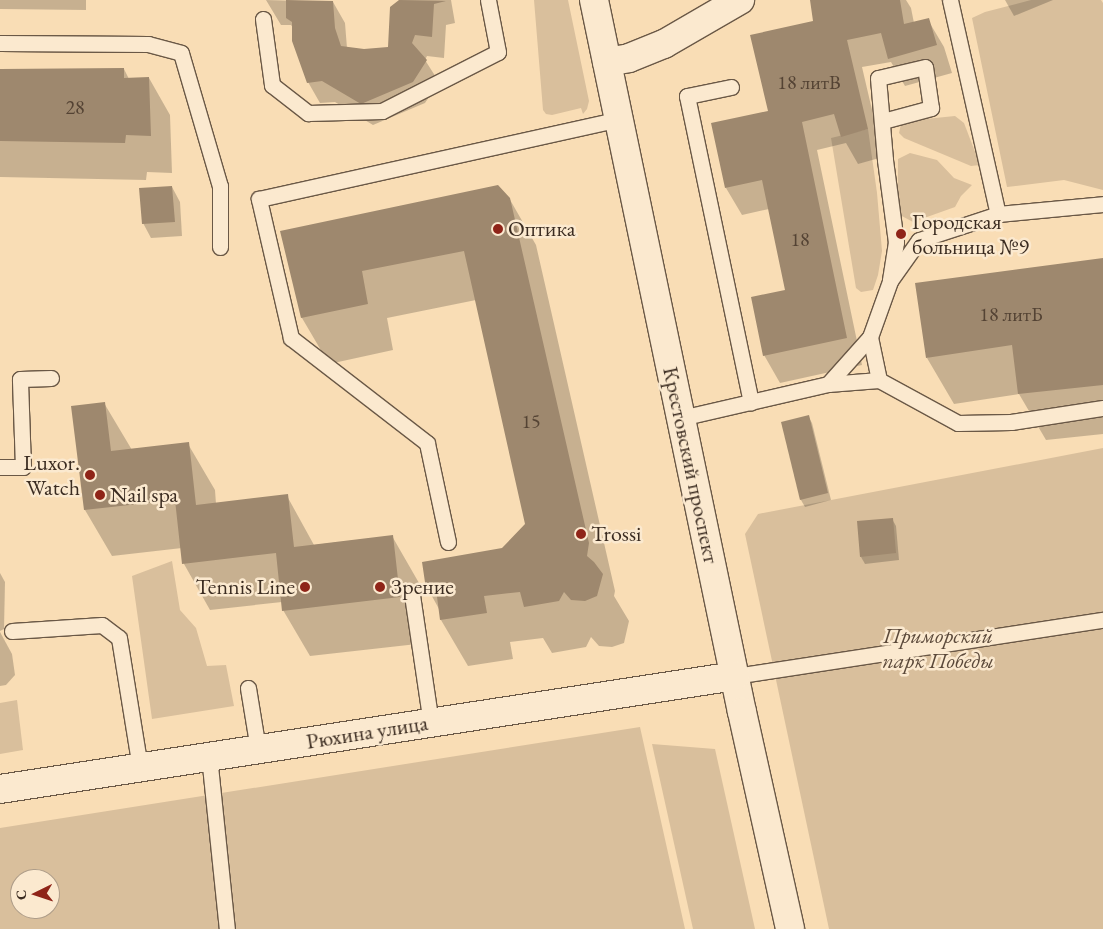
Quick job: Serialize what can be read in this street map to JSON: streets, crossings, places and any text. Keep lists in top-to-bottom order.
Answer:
{
  "streets": {
    "street": ["Крестовский проспект", "Рюхина улица"]
  },
  "crossings": [
    ["Крестовский проспект", "Рюхина улица"]
  ],
  "parks": ["Приморский парк Победы"],
  "places": [
    "Оптика",
    "Городская больница №9",
    "Luxor. Watch",
    "Nail spa",
    "Trossi",
    "Tennis Line",
    "Зрение"
  ],
  "house_numbers": [
    "18 литВ",
    "28",
    "18",
    "18 литБ",
    "15"
  ],
  "north": "left"
}
